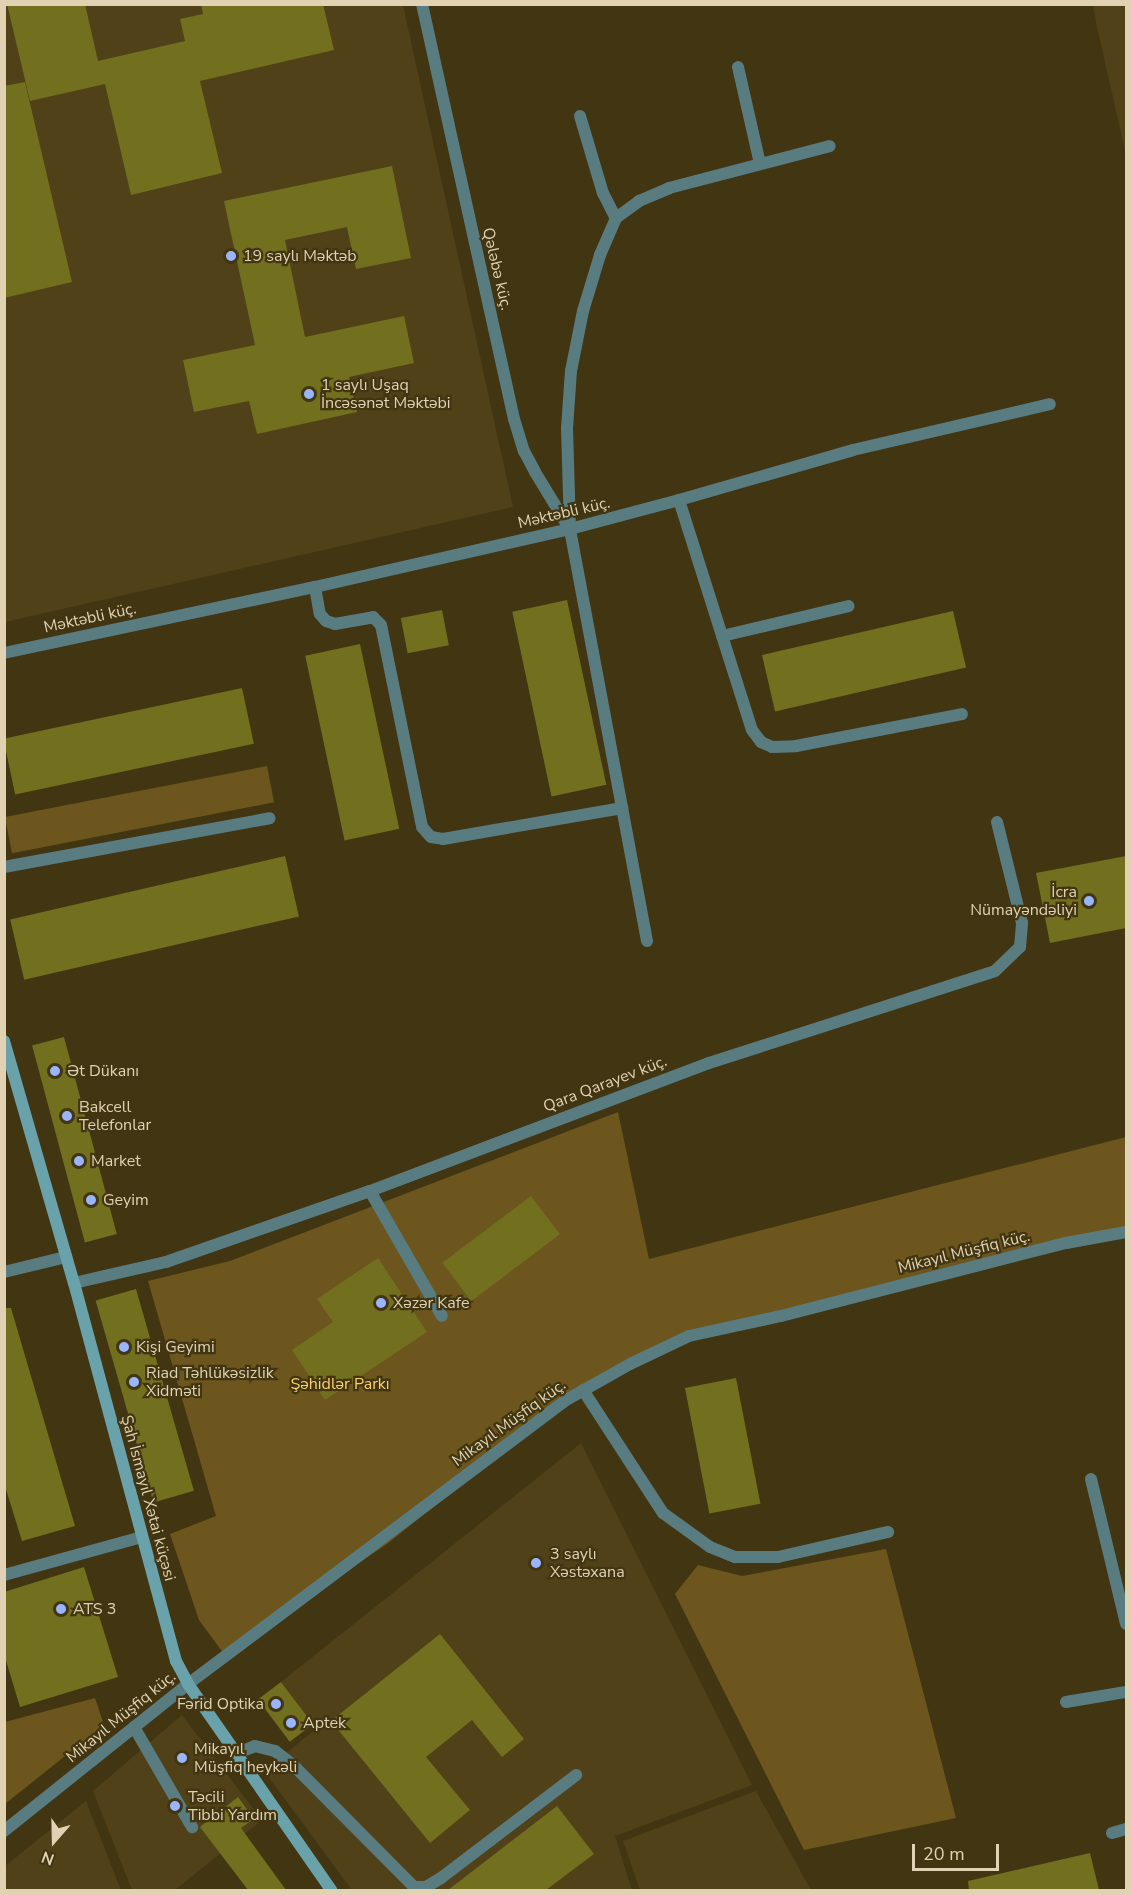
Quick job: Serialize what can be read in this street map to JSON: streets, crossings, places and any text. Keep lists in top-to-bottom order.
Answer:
{
  "streets": {
    "street": [
      "Qələbə küç.",
      "Məktəbli küç.",
      "Qara Qarayev küç.",
      "Mikayıl Müşfiq küç.",
      "Şah İsmayıl Xətai küçəsi"
    ]
  },
  "crossings": [
    ["Qələbə küç.", "Məktəbli küç."],
    ["Qara Qarayev küç.", "Şah İsmayıl Xətai küçəsi"],
    ["Mikayıl Müşfiq küç.", "Şah İsmayıl Xətai küçəsi"]
  ],
  "parks": ["Şəhidlər Parkı"],
  "places": [
    "19 saylı Məktəb",
    "1 saylı Uşaq İncəsənət Məktəbi",
    "İcra Nümayəndəliyi",
    "Ət Dükanı",
    "Bakcell Telefonlar",
    "Market",
    "Geyim",
    "Xəzər Kafe",
    "Kişi Geyimi",
    "Riad Təhlükəsizlik Xidməti",
    "3 saylı Xəstəxana",
    "ATS 3",
    "Fərid Optika",
    "Aptek",
    "Mikayıl Müşfiq heykəli",
    "Təcili Tibbi Yardım"
  ],
  "scale_bar": "20 m",
  "north": "bottom"
}
